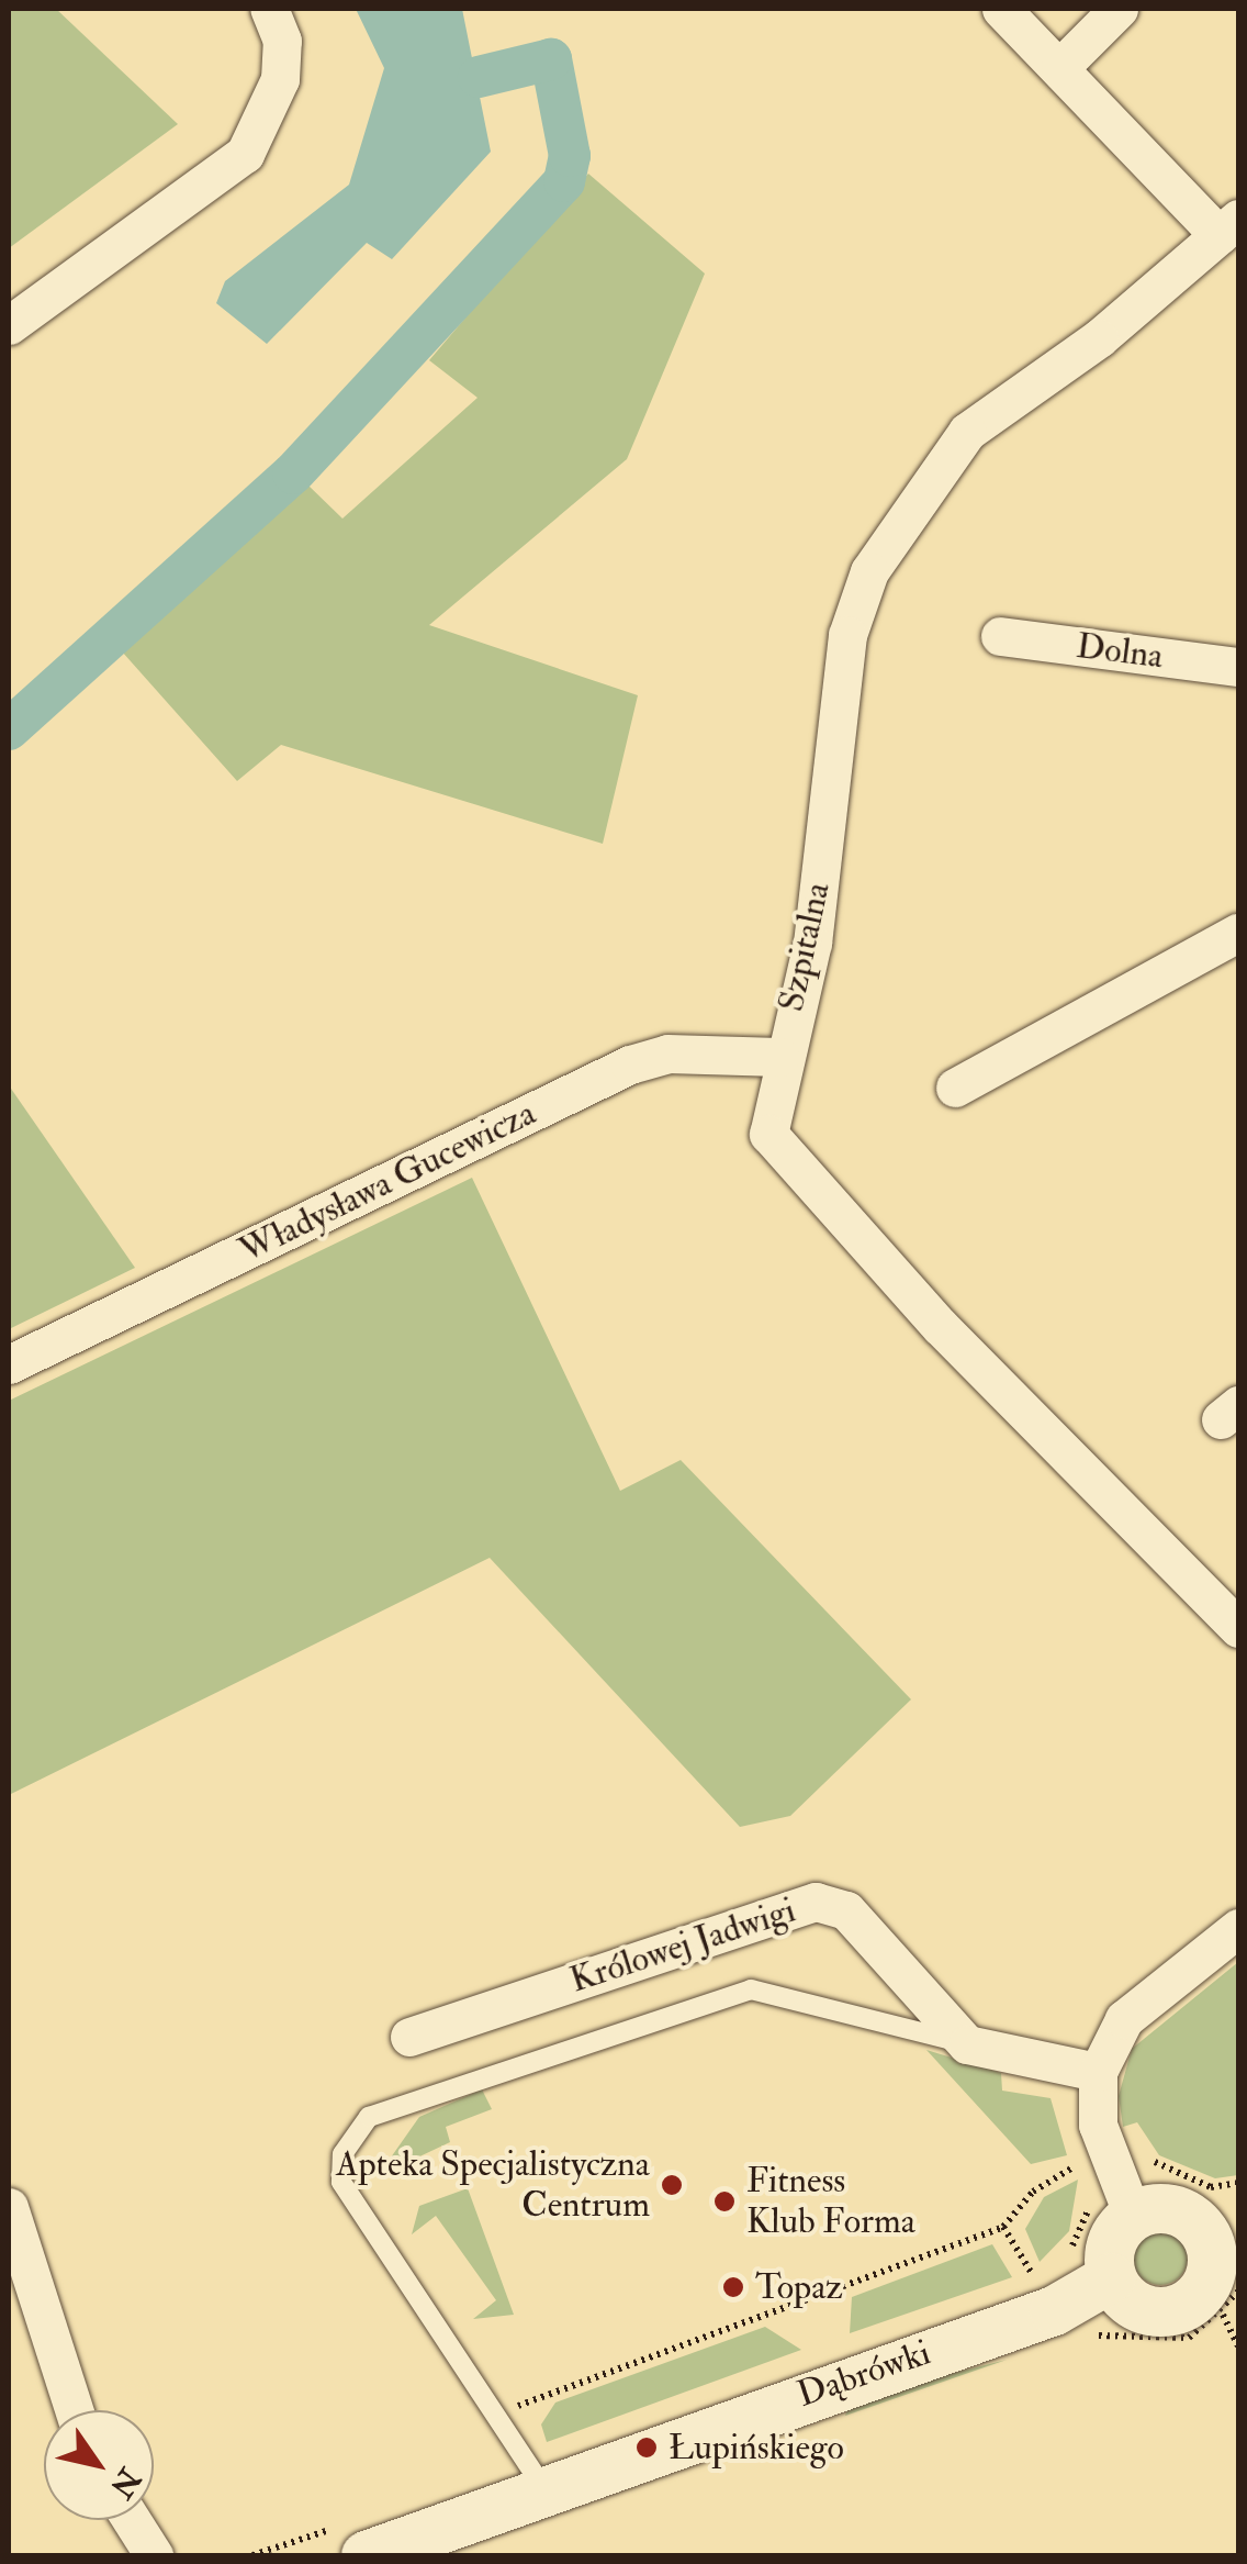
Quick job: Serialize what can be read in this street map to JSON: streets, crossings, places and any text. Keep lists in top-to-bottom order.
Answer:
{
  "streets": {
    "street": [
      "Dolna",
      "Szpitalna",
      "Władysława Gucewicza",
      "Królowej Jadwigi",
      "Dąbrówki"
    ]
  },
  "crossings": [
    ["Szpitalna", "Władysława Gucewicza"]
  ],
  "places": [
    "Apteka Specjalistyczna Centrum",
    "Fitness Klub Forma",
    "Topaz",
    "Łupińskiego"
  ],
  "north": "bottom right"
}
